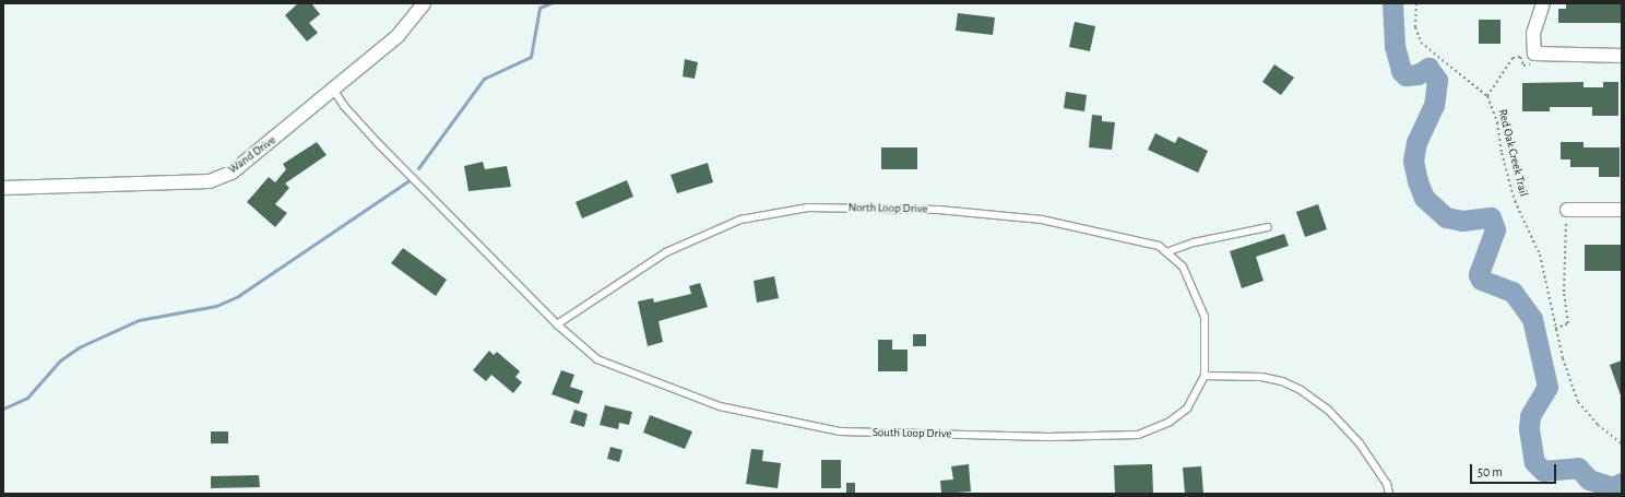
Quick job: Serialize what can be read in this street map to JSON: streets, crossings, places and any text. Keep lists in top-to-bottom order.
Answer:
{
  "streets": {
    "street": ["Wand Drive"],
    "lane": ["North Loop Drive", "South Loop Drive"],
    "path": ["Red Oak Creek Trail"]
  },
  "crossings": [
    ["Wand Drive", "South Loop Drive"],
    ["North Loop Drive", "South Loop Drive"]
  ],
  "scale_bar": "50 m"
}
